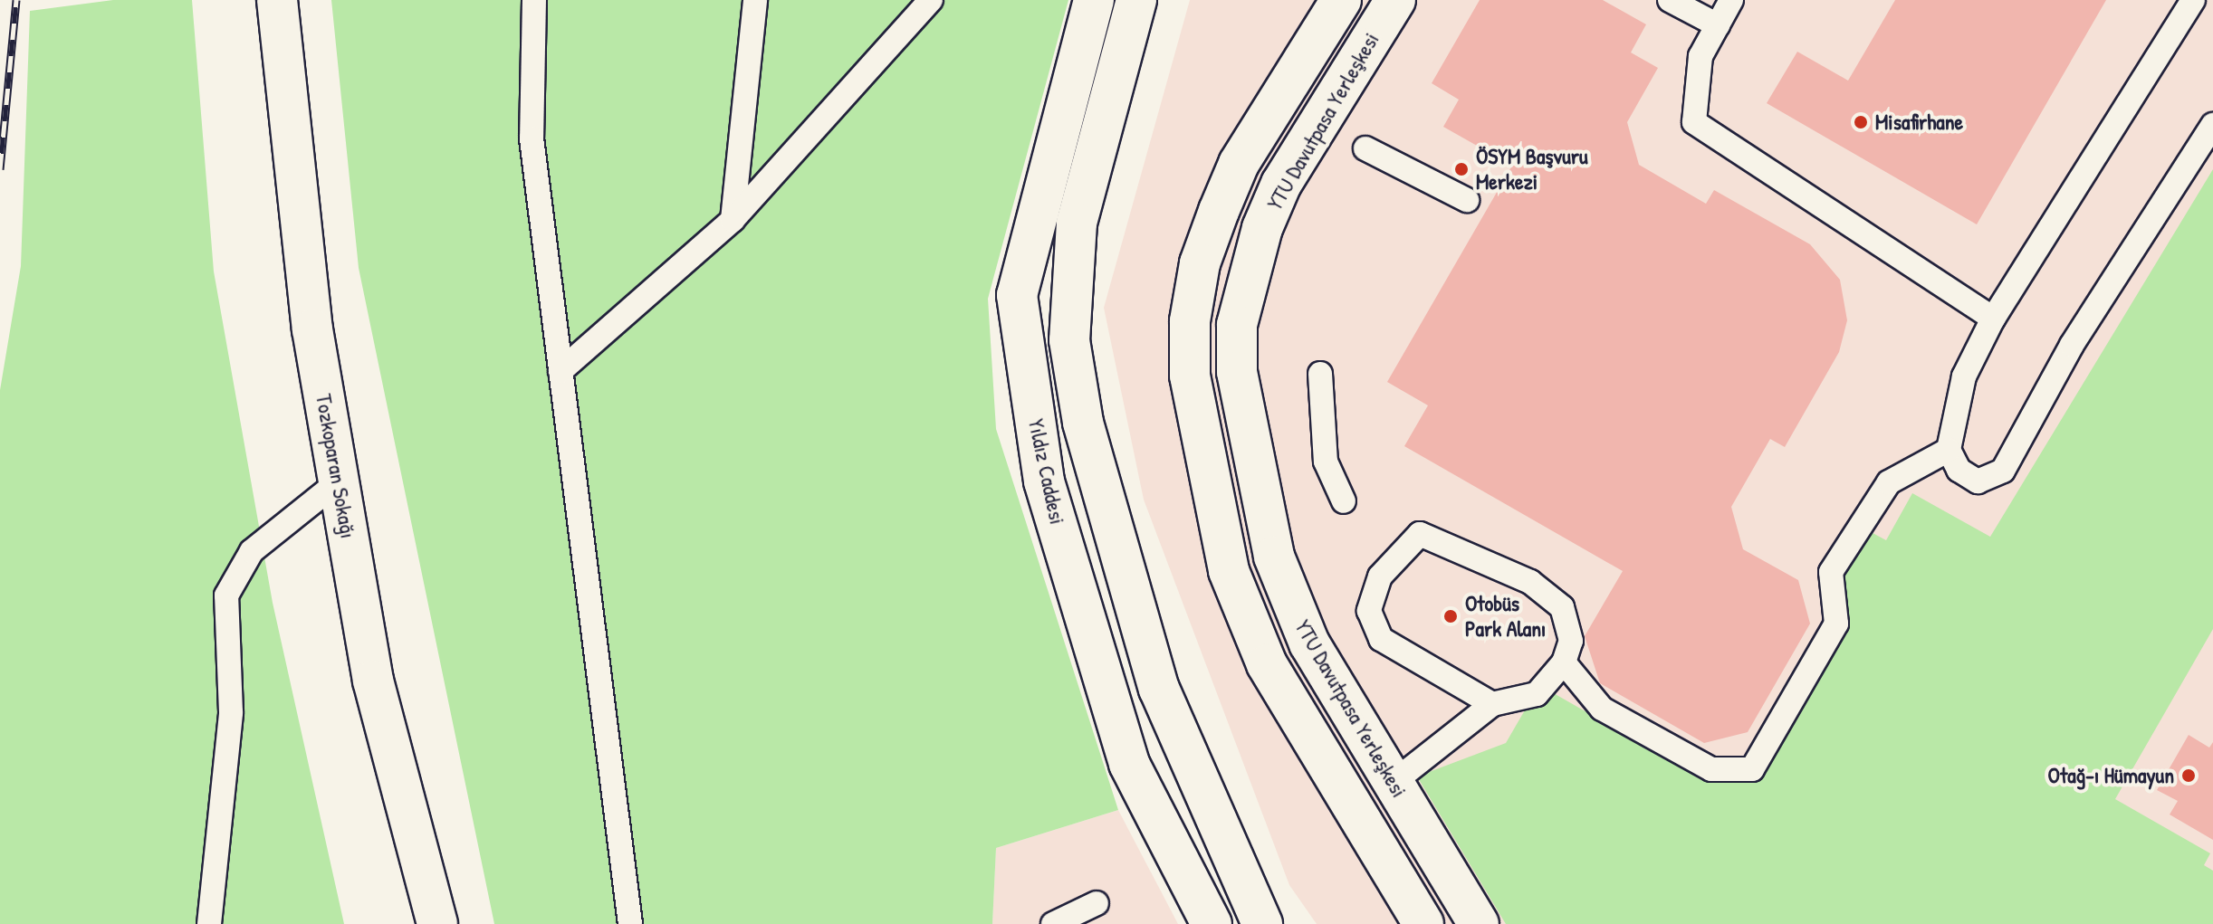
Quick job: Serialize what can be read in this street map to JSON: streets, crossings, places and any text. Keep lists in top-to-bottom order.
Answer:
{
  "streets": {
    "street": ["YTU Davutpasa Yerleşkesi", "Tozkoparan Sokağı", "Yıldız Caddesi"]
  },
  "places": [
    "Misafirhane",
    "ÖSYM Başvuru Merkezi",
    "Otobüs Park Alanı",
    "Otağ-ı Hümayun"
  ]
}
